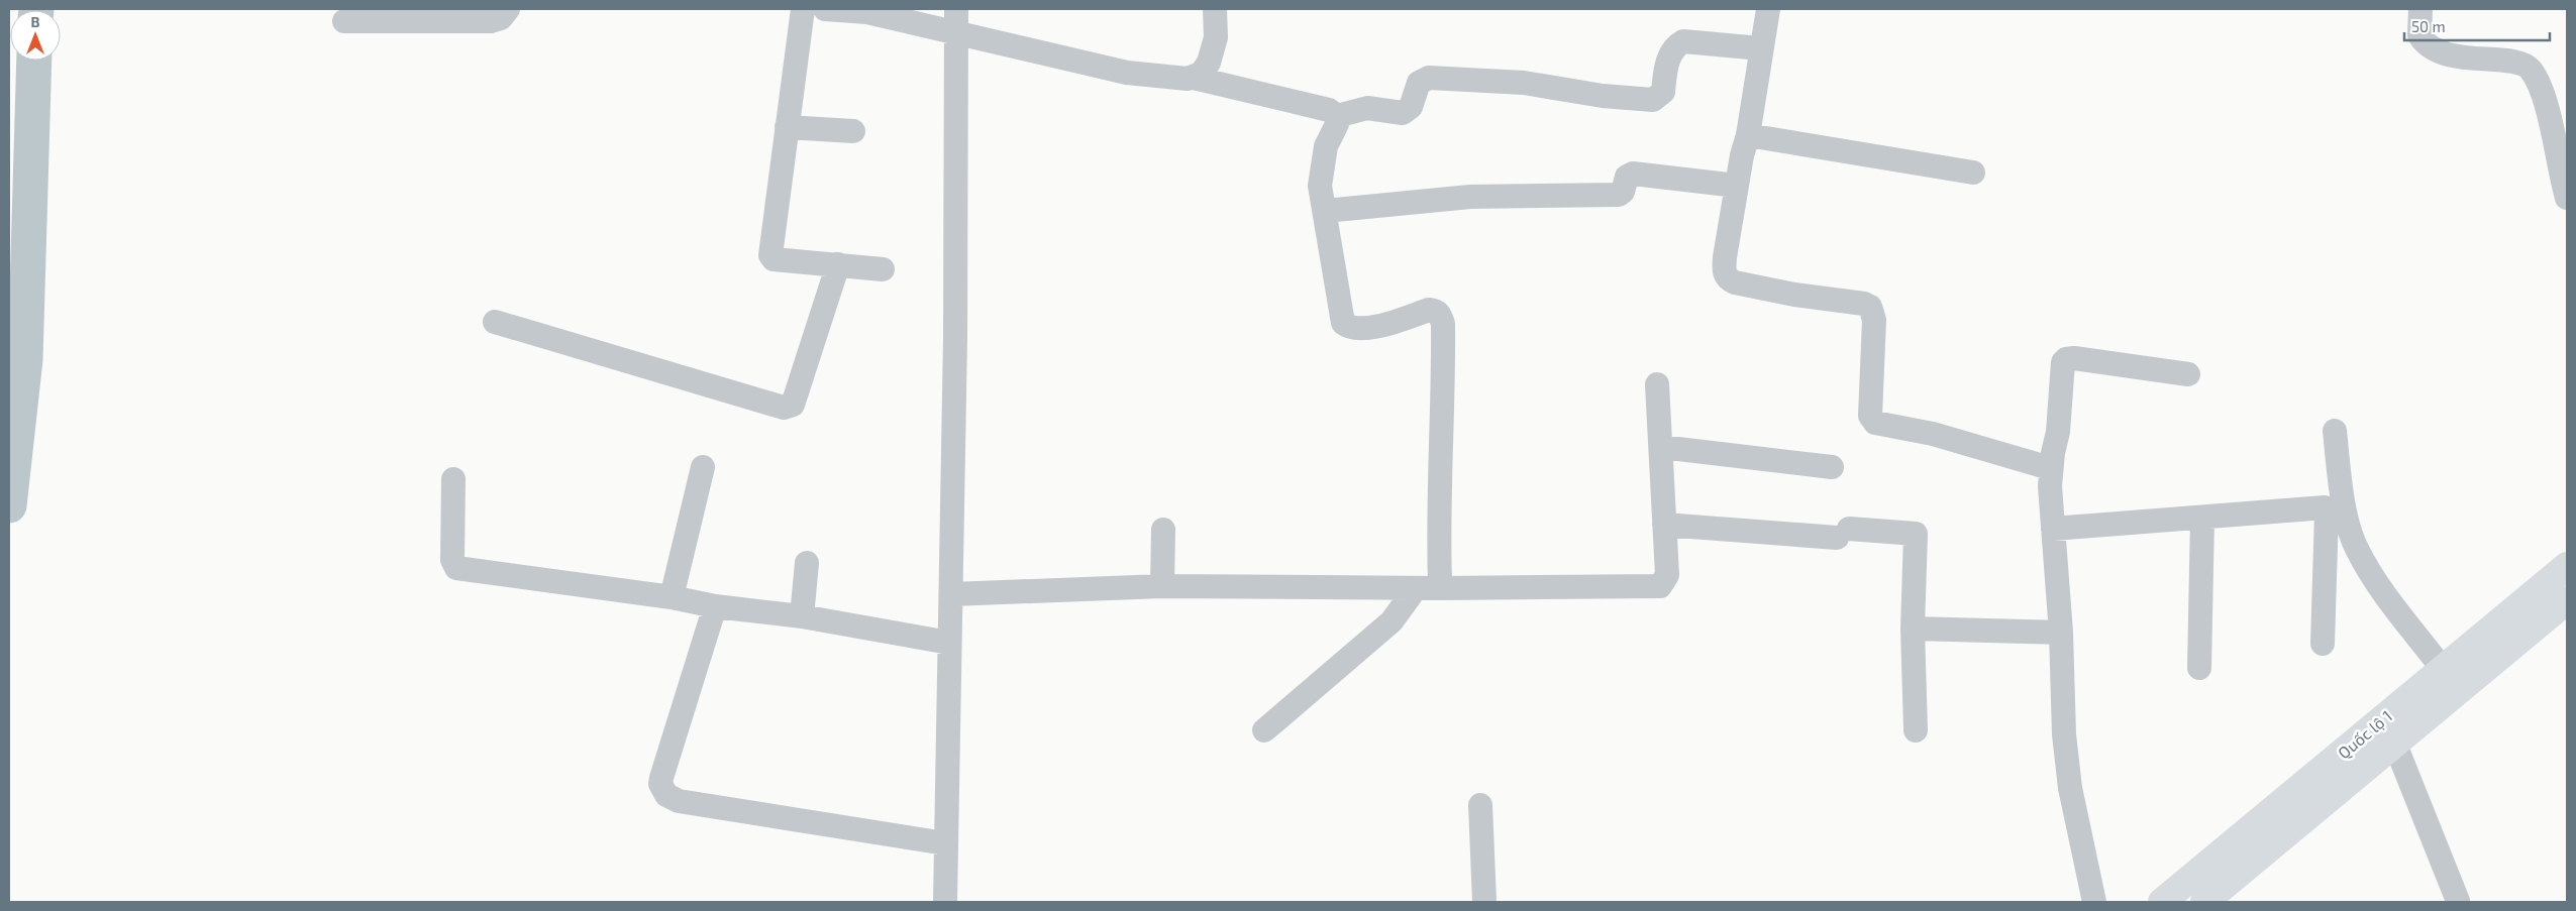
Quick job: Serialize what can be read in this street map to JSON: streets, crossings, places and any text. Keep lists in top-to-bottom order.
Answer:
{
  "streets": {
    "highway": ["Quốc lộ 1"]
  },
  "scale_bar": "50 m",
  "north": "top"
}
